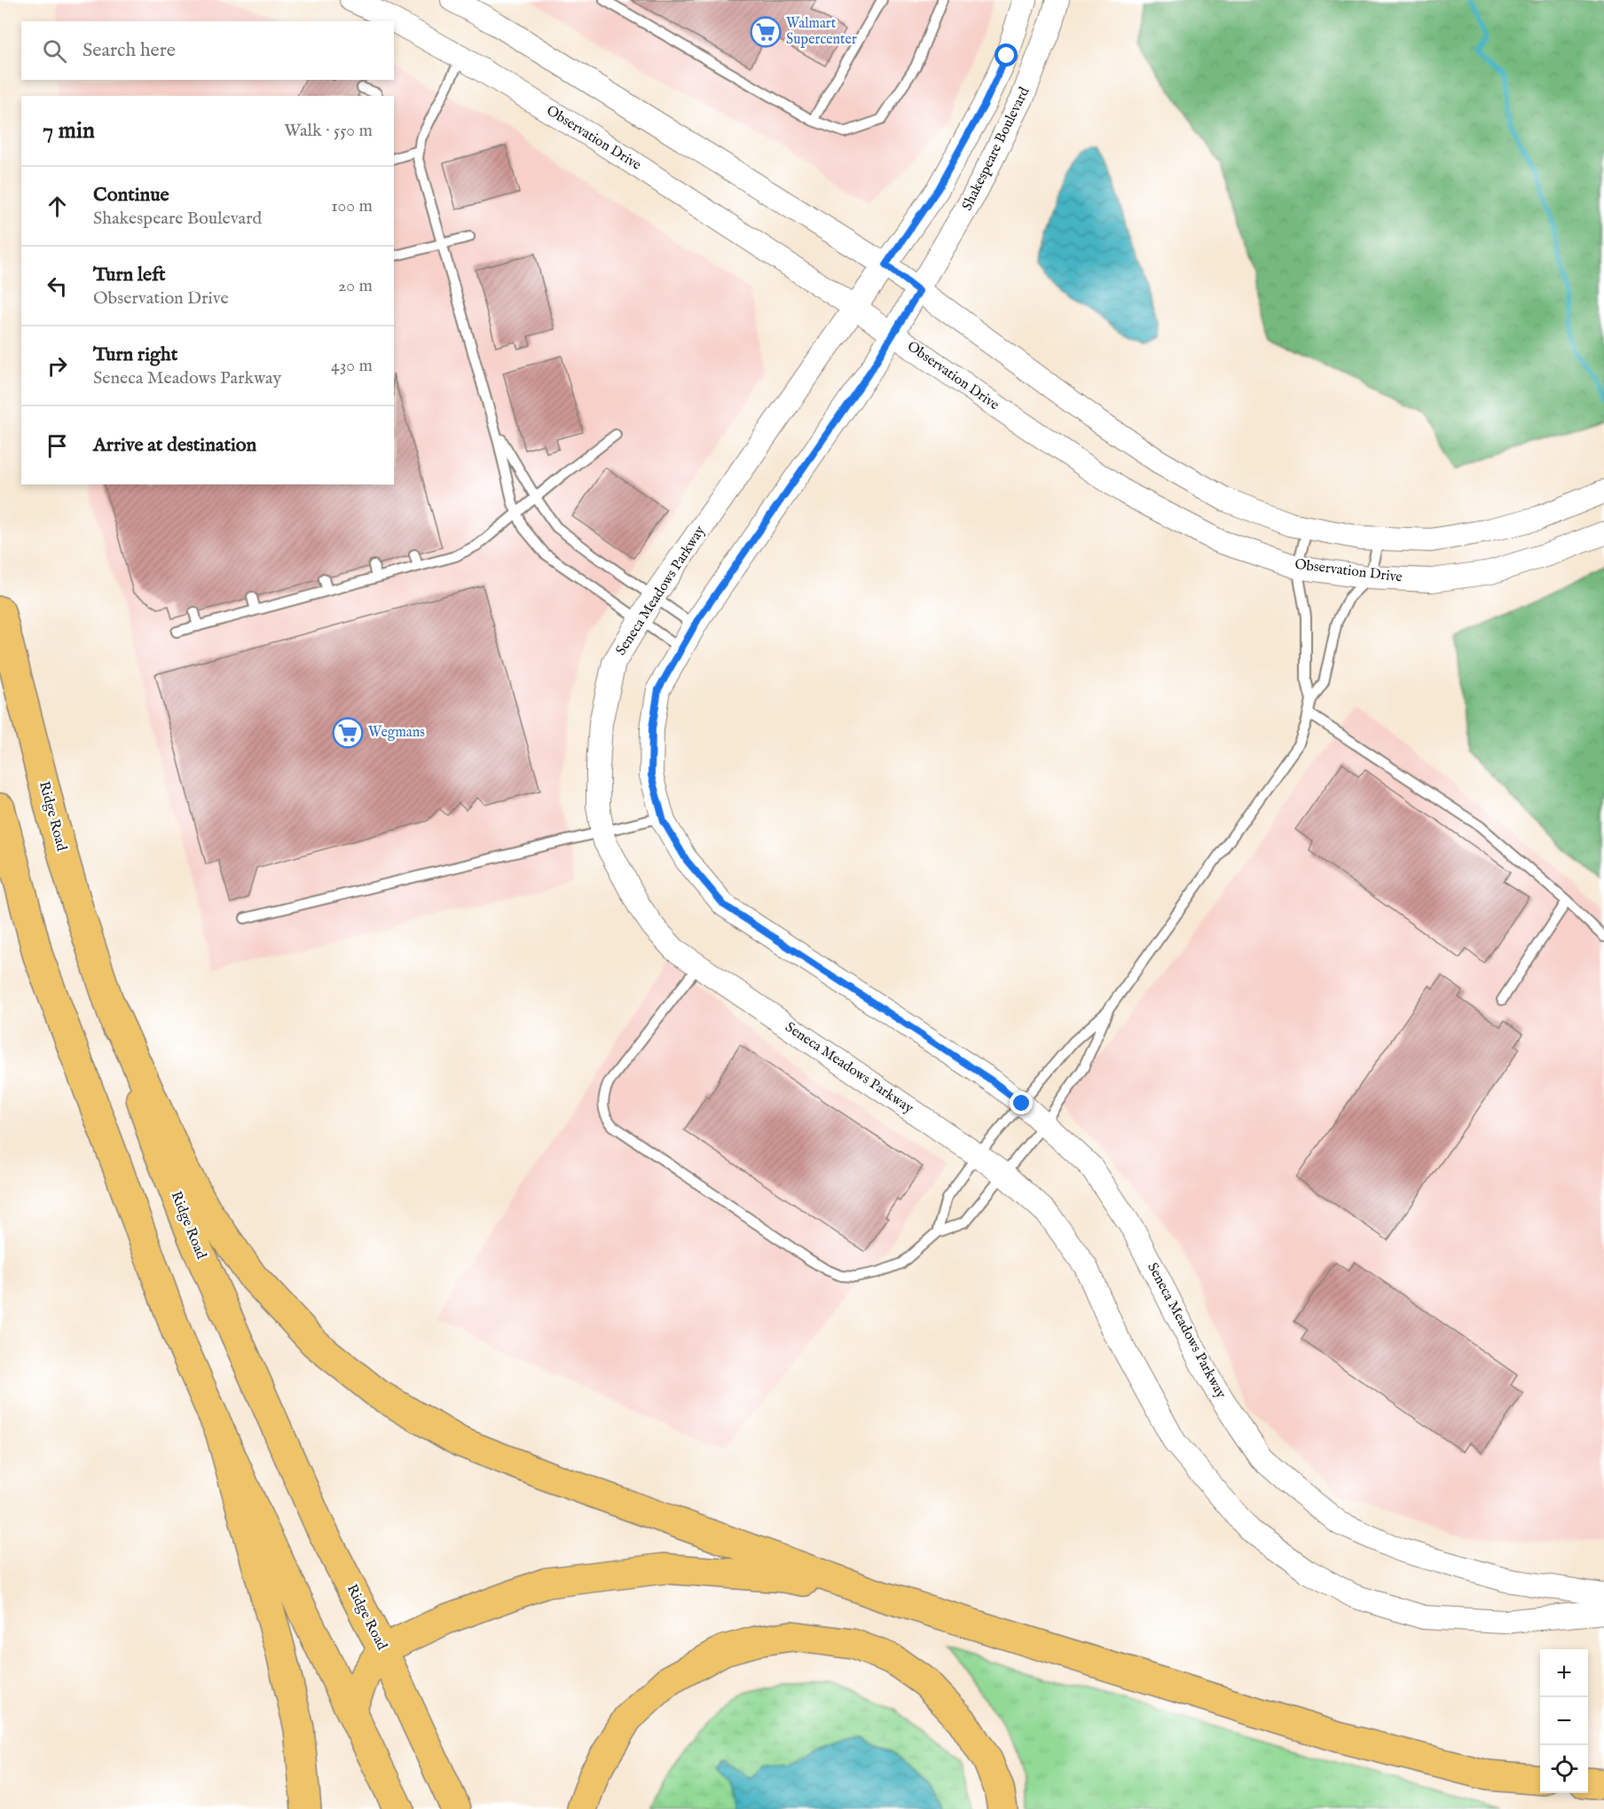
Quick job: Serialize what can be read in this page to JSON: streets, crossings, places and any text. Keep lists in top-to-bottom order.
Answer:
{
  "streets": {
    "highway": ["Ridge Road"],
    "street": ["Observation Drive", "Shakespeare Boulevard", "Seneca Meadows Parkway"]
  },
  "crossings": [
    ["Observation Drive", "Seneca Meadows Parkway"],
    ["Shakespeare Boulevard", "Seneca Meadows Parkway"]
  ],
  "places": {
    "supermarket": ["Walmart Supercenter", "Wegmans"]
  },
  "page": {
    "search": "Search here",
    "heading": ["7 min", "Walk · 550 m"],
    "list": [
      ["Continue", "Shakespeare Boulevard", "100 m"],
      ["Turn left", "Observation Drive", "20 m"],
      ["Turn right", "Seneca Meadows Parkway", "430 m"],
      "Arrive at destination"
    ],
    "map_buttons": ["+", "−"]
  }
}
